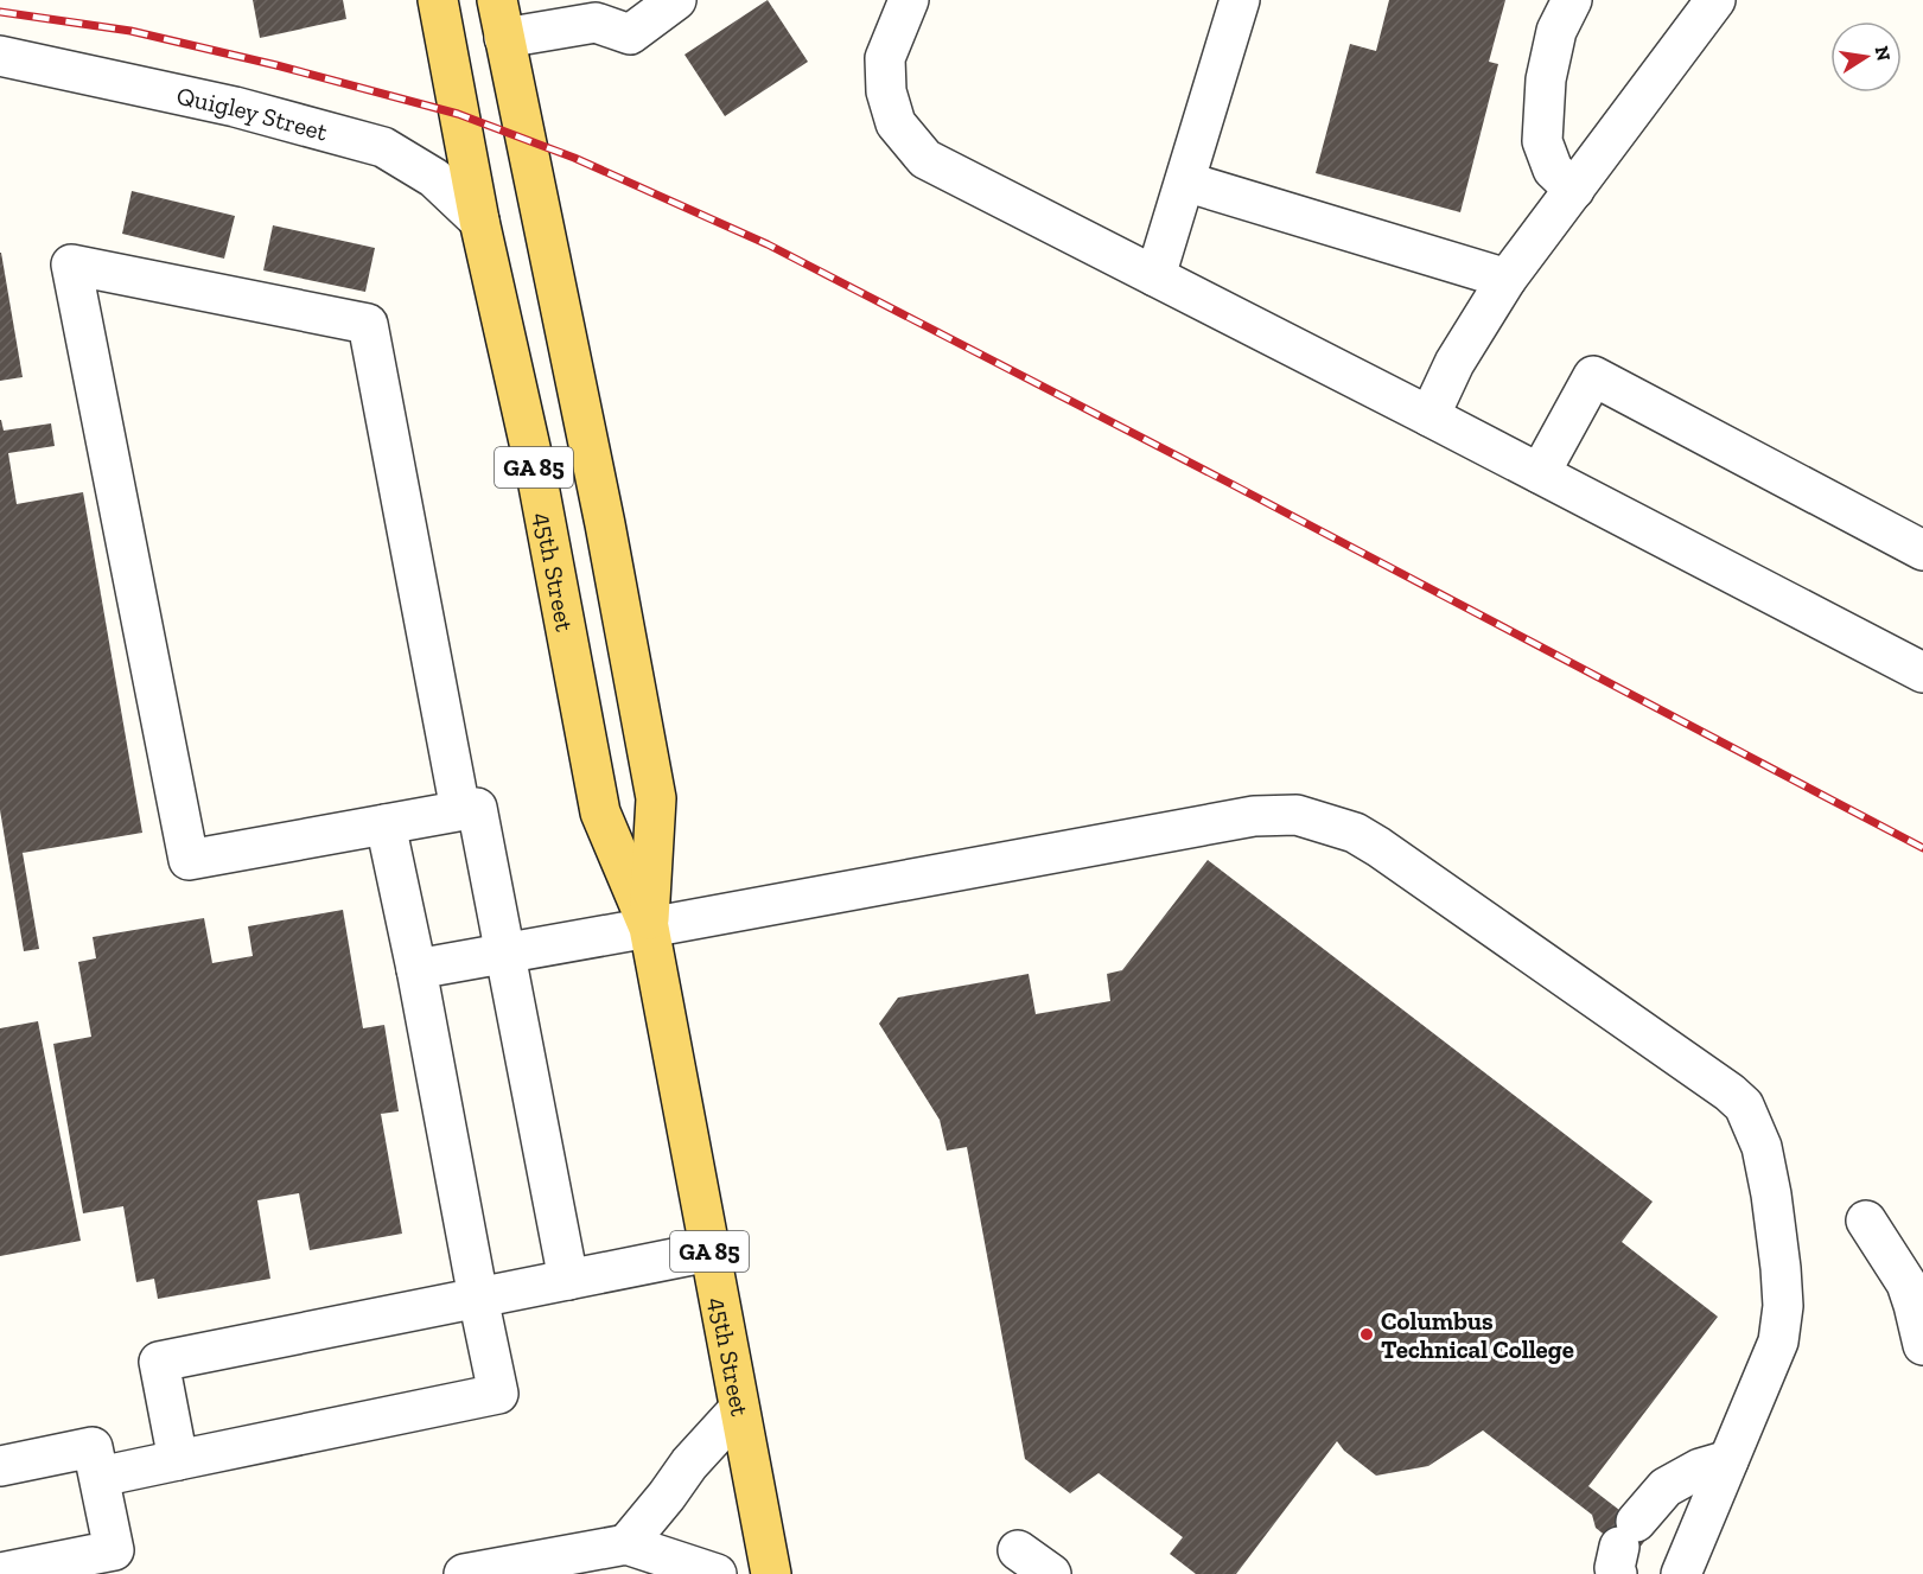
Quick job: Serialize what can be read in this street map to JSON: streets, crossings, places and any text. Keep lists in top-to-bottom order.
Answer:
{
  "streets": {
    "main road": ["GA 85", "45th Street"],
    "street": ["Quigley Street"]
  },
  "crossings": [
    ["Quigley Street", "45th Street"]
  ],
  "places": ["Columbus Technical College"],
  "north": "right"
}
